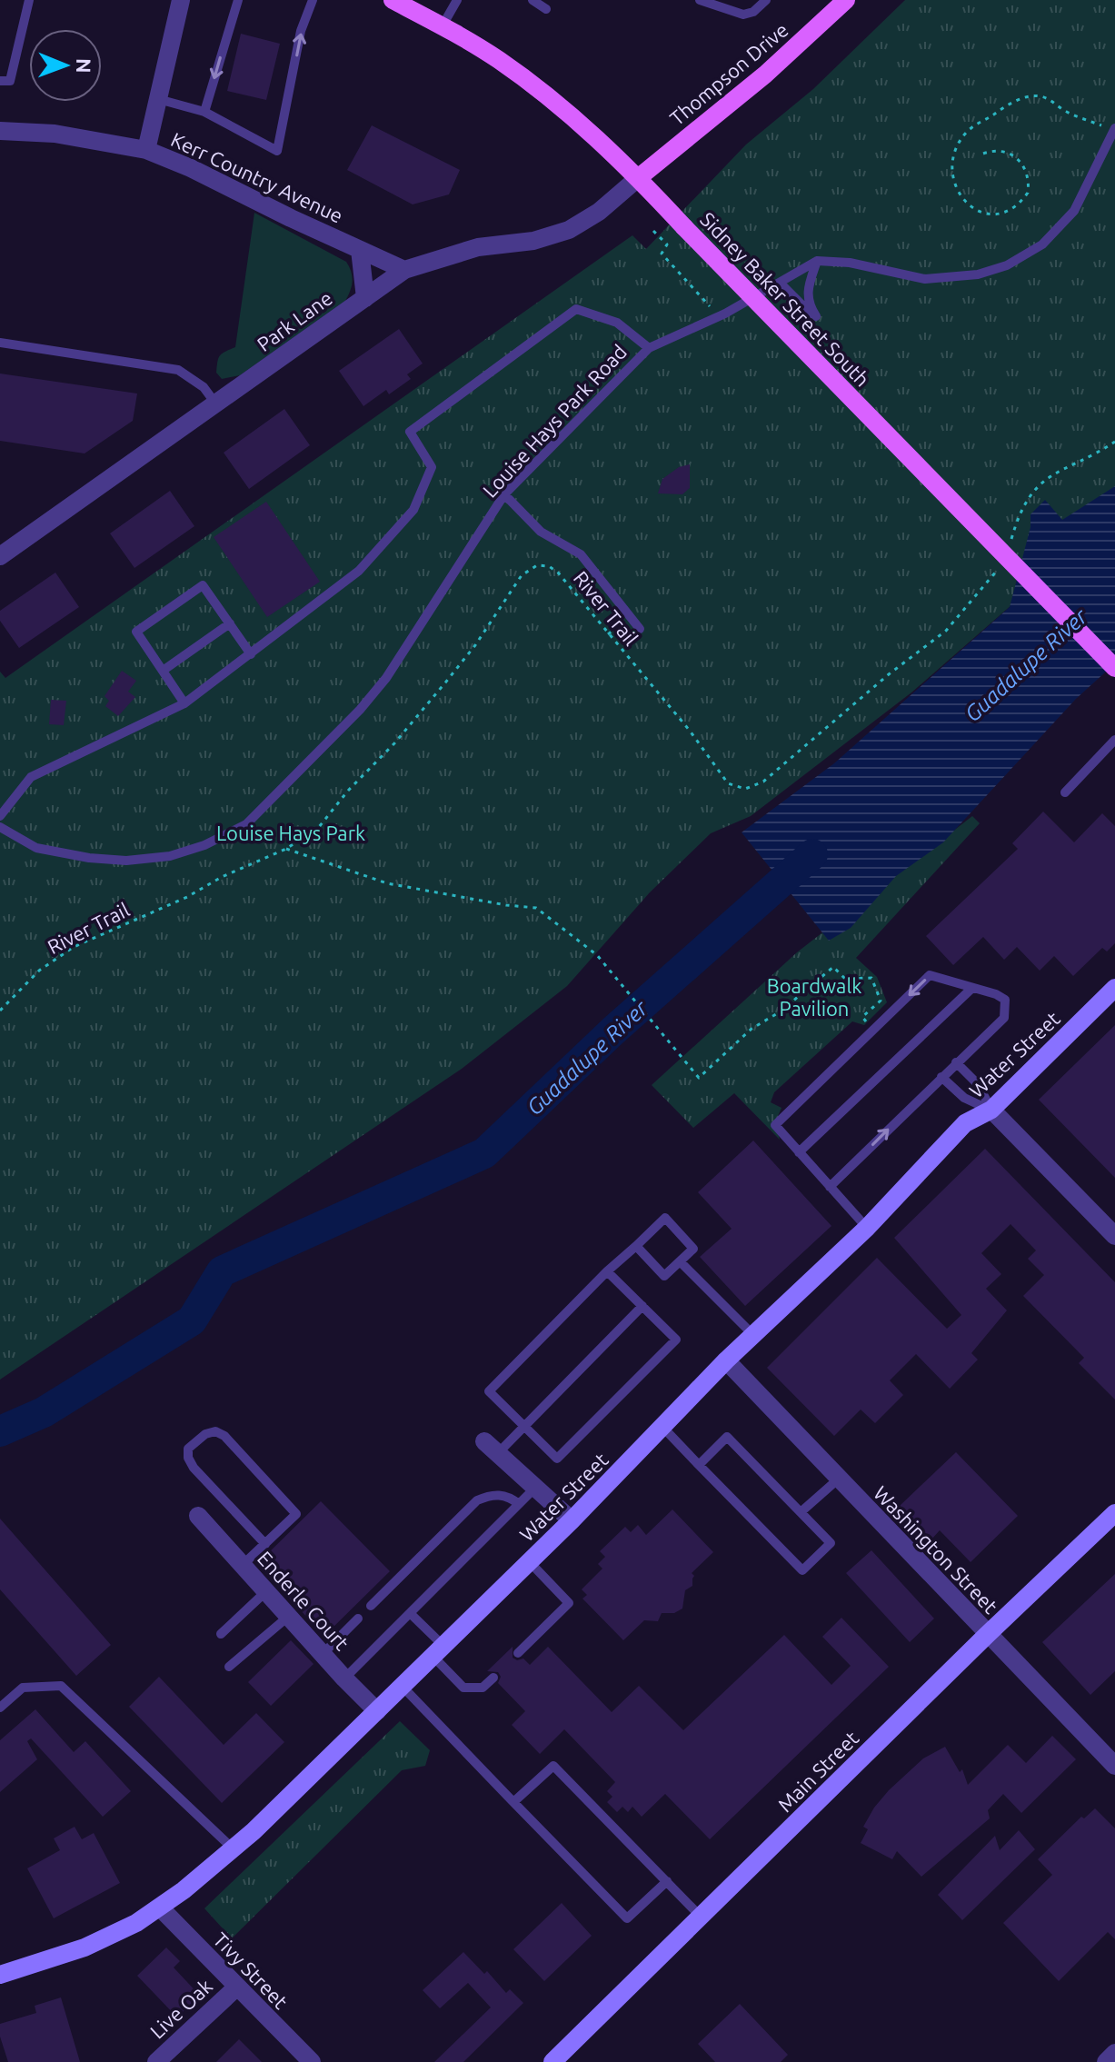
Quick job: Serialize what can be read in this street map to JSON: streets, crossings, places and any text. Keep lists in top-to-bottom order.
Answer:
{
  "streets": {
    "main road": ["Thompson Drive", "Sidney Baker Street South"],
    "street": [
      "Kerr Country Avenue",
      "Park Lane",
      "Water Street",
      "Washington Street",
      "Enderle Court",
      "Main Street",
      "Tivy Street",
      "Live Oak"
    ],
    "lane": ["Louise Hays Park Road"],
    "path": ["River Trail"]
  },
  "crossings": [
    ["Thompson Drive", "Sidney Baker Street South"],
    ["Thompson Drive", "Park Lane"],
    ["Kerr Country Avenue", "Park Lane"],
    ["Sidney Baker Street South", "Park Lane"],
    ["Water Street", "Washington Street"],
    ["Water Street", "Enderle Court"],
    ["Water Street", "Tivy Street"],
    ["Washington Street", "Main Street"],
    ["Tivy Street", "Live Oak"]
  ],
  "water": ["Guadalupe River"],
  "parks": ["Louise Hays Park", "Boardwalk Pavilion"],
  "north": "right"
}
